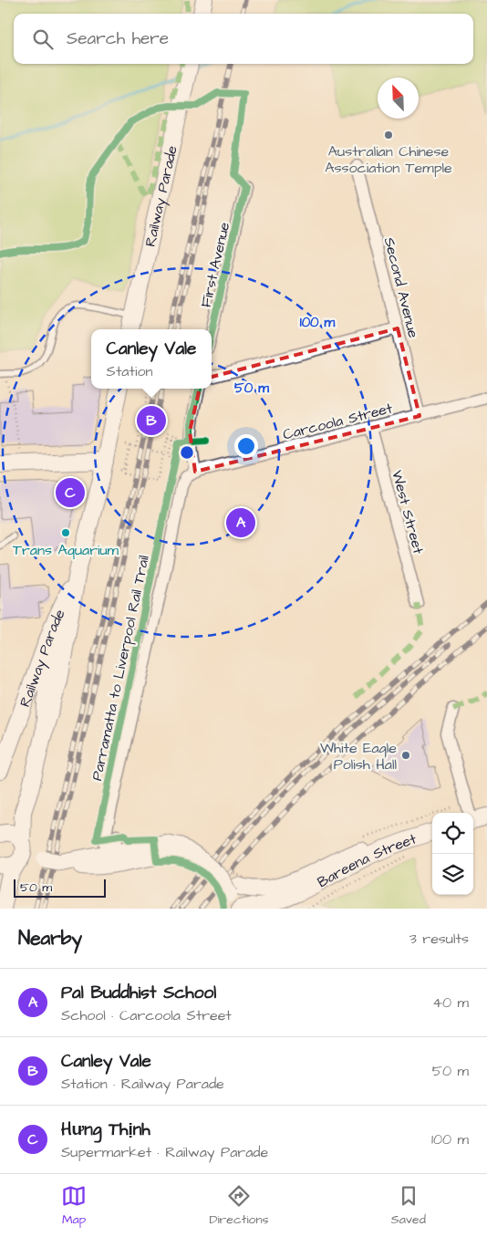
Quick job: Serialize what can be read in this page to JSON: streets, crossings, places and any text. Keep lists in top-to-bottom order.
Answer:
{
  "streets": {
    "main road": ["Railway Parade", "Bareena Street"],
    "street": [
      "First Avenue",
      "Second Avenue",
      "Carcoola Street",
      "West Street"
    ],
    "cycle path": ["Parramatta to Liverpool Rail Trail"]
  },
  "crossings": [
    ["Second Avenue", "Carcoola Street"],
    ["Carcoola Street", "West Street"]
  ],
  "places": ["Australian Chinese Association Temple", "Trans Aquarium", "White Eagle Polish Hall"],
  "scale_bar": "50 m",
  "north": "top left",
  "page": {
    "search": "Search here",
    "popup": ["Canley Vale", "Station"],
    "pins": ["B", "C", "A"],
    "scale": "50 m",
    "heading": ["Nearby", "3 results"],
    "list": [
      {
        "mark": "A",
        "name": "Pal Buddhist School",
        "note": "School · Carcoola Street",
        "value": "40 m"
      },
      {
        "mark": "B",
        "name": "Canley Vale",
        "note": "Station · Railway Parade",
        "value": "50 m"
      },
      {
        "mark": "C",
        "name": "Hưng Thịnh",
        "note": "Supermarket · Railway Parade",
        "value": "100 m"
      }
    ],
    "nav": ["Map", "Directions", "Saved"]
  },
  "rings": ["100 m", "50 m"]
}
